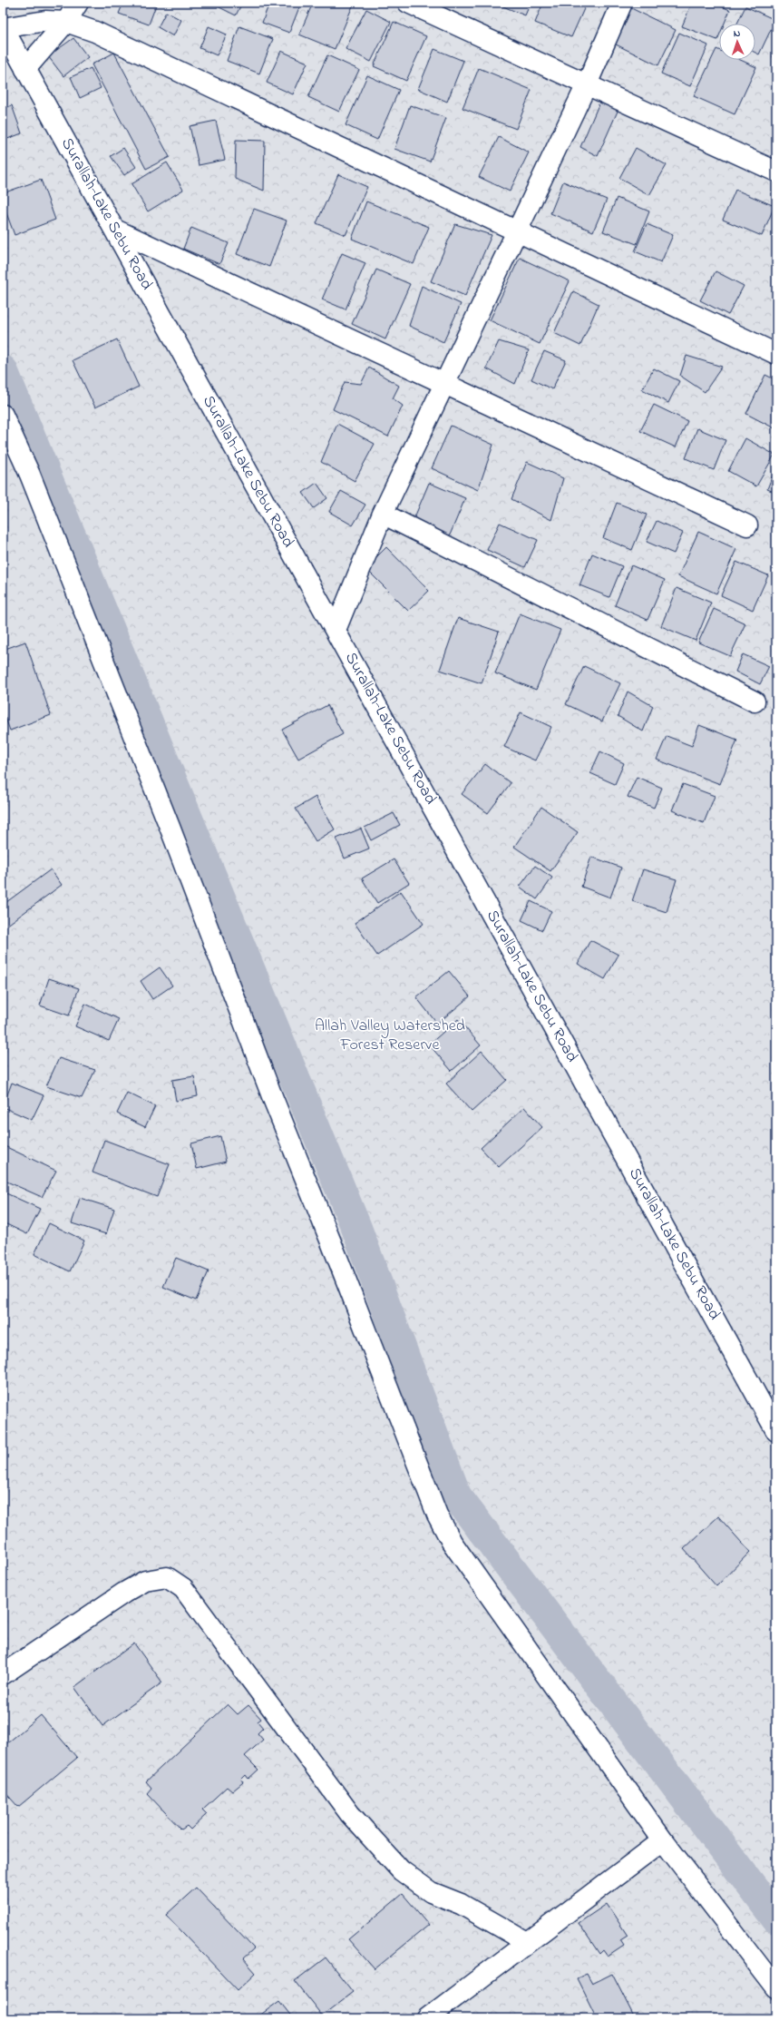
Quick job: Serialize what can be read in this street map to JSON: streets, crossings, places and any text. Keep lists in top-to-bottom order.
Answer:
{
  "streets": {
    "street": ["Surallah-Lake Sebu Road"]
  },
  "parks": ["Allah Valley Watershed Forest Reserve"],
  "north": "top"
}
